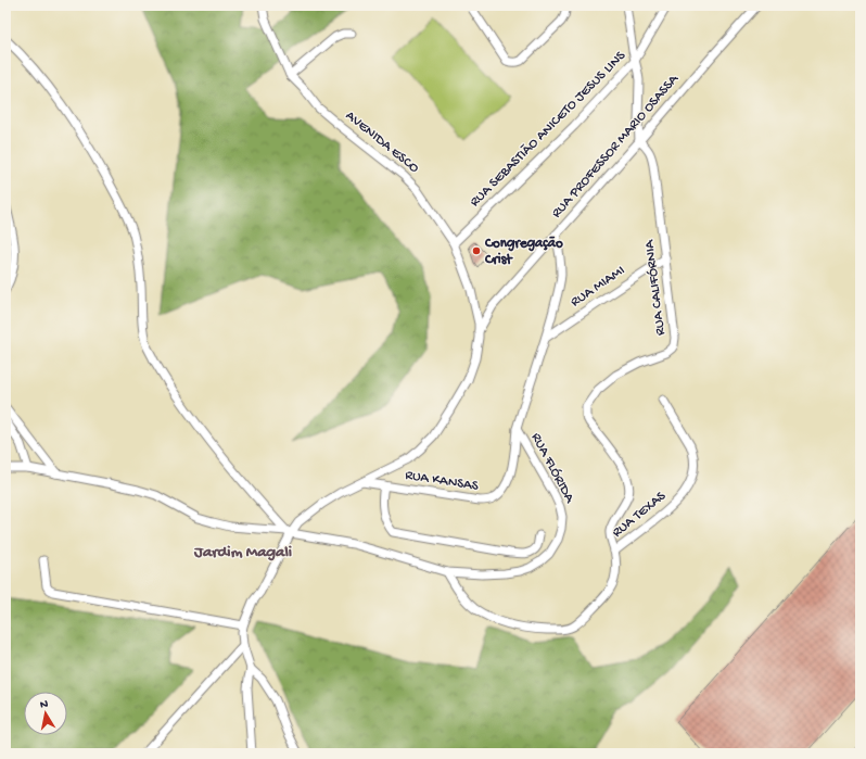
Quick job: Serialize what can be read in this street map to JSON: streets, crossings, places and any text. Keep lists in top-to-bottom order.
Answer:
{
  "streets": {
    "street": [
      "RUA SEBASTIÃO ANICETO JESUS LINS",
      "AVENIDA ESCO",
      "RUA PROFESSOR MARIO OSASSA",
      "RUA MIAMI",
      "RUA CALIFÓRNIA",
      "RUA FLÓRIDA",
      "RUA KANSAS",
      "RUA TEXAS"
    ]
  },
  "crossings": [
    ["RUA SEBASTIÃO ANICETO JESUS LINS", "AVENIDA ESCO"],
    ["AVENIDA ESCO", "RUA PROFESSOR MARIO OSASSA"],
    ["RUA PROFESSOR MARIO OSASSA", "RUA CALIFÓRNIA"],
    ["RUA PROFESSOR MARIO OSASSA", "RUA FLÓRIDA"],
    ["RUA MIAMI", "RUA CALIFÓRNIA"],
    ["RUA MIAMI", "RUA FLÓRIDA"],
    ["RUA CALIFÓRNIA", "RUA TEXAS"],
    ["RUA FLÓRIDA", "RUA KANSAS"],
    ["RUA FLÓRIDA", "RUA TEXAS"]
  ],
  "districts": ["Jardim Magali"],
  "places": ["Congregação Crist"],
  "north": "top"
}
